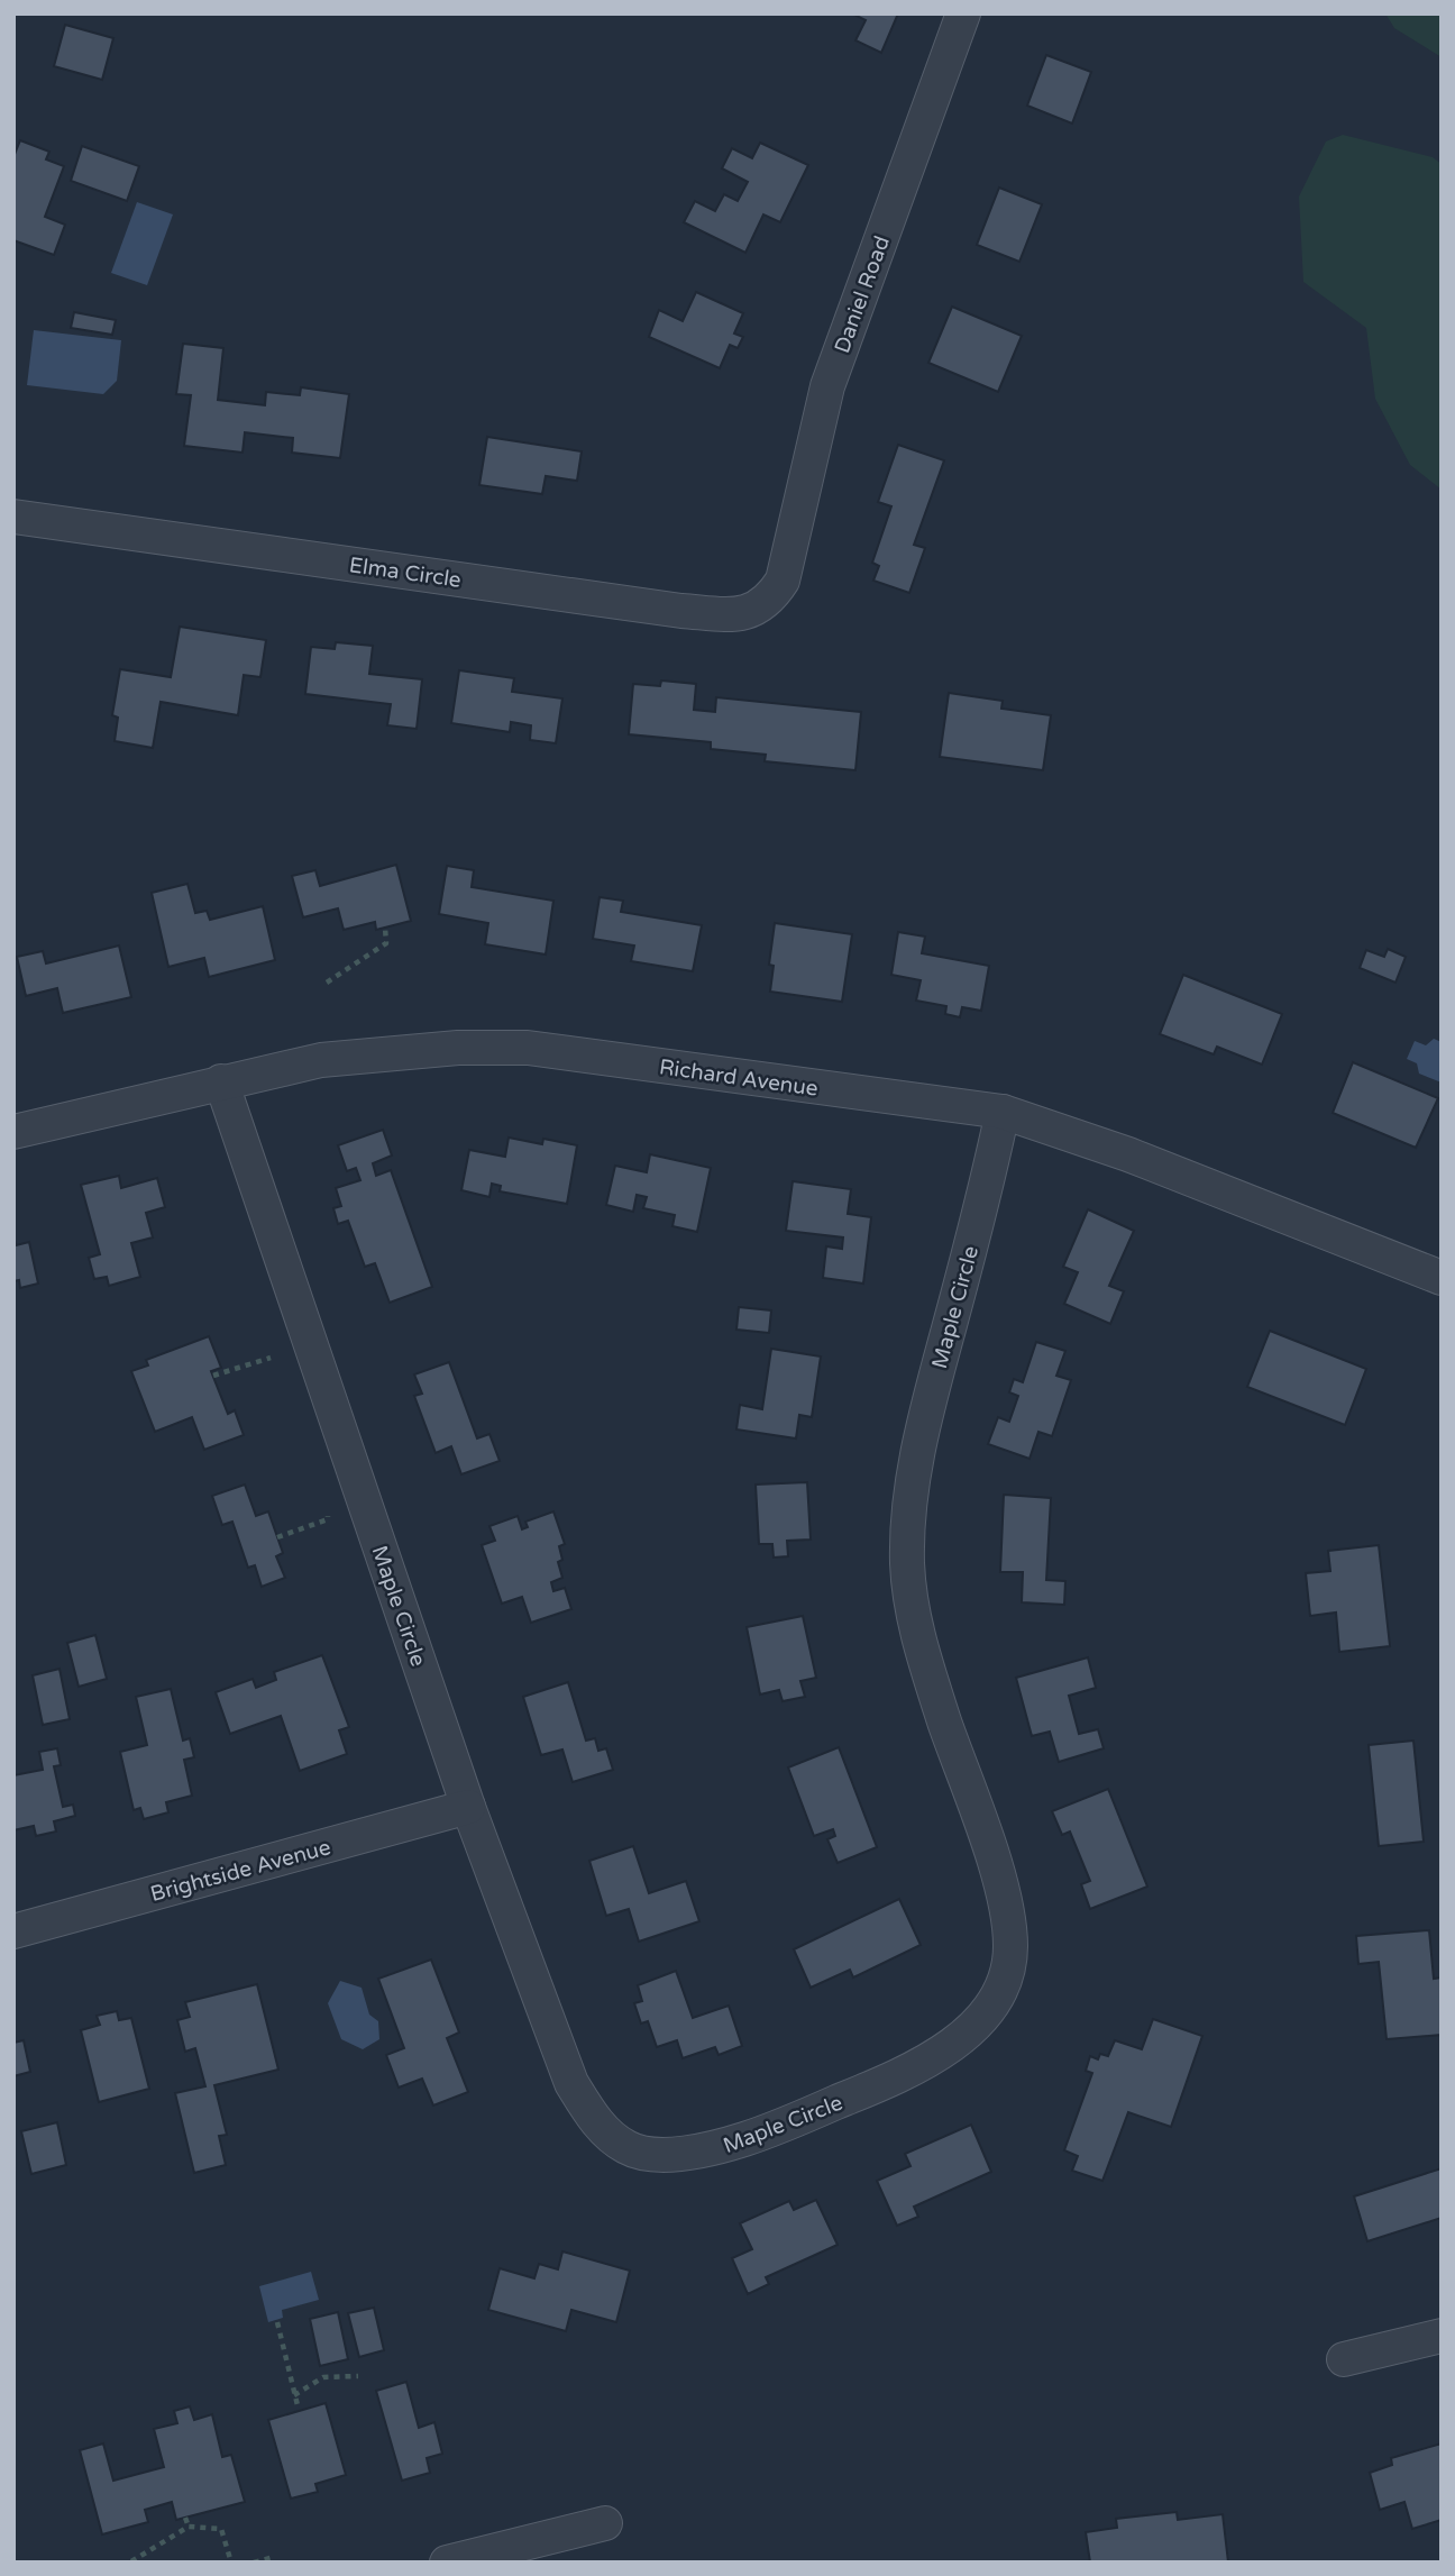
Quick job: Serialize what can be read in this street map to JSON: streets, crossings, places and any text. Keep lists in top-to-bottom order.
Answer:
{
  "streets": {
    "street": [
      "Daniel Road",
      "Elma Circle",
      "Richard Avenue",
      "Maple Circle",
      "Brightside Avenue"
    ]
  },
  "crossings": [
    ["Daniel Road", "Elma Circle"],
    ["Richard Avenue", "Maple Circle"],
    ["Maple Circle", "Brightside Avenue"]
  ]
}
